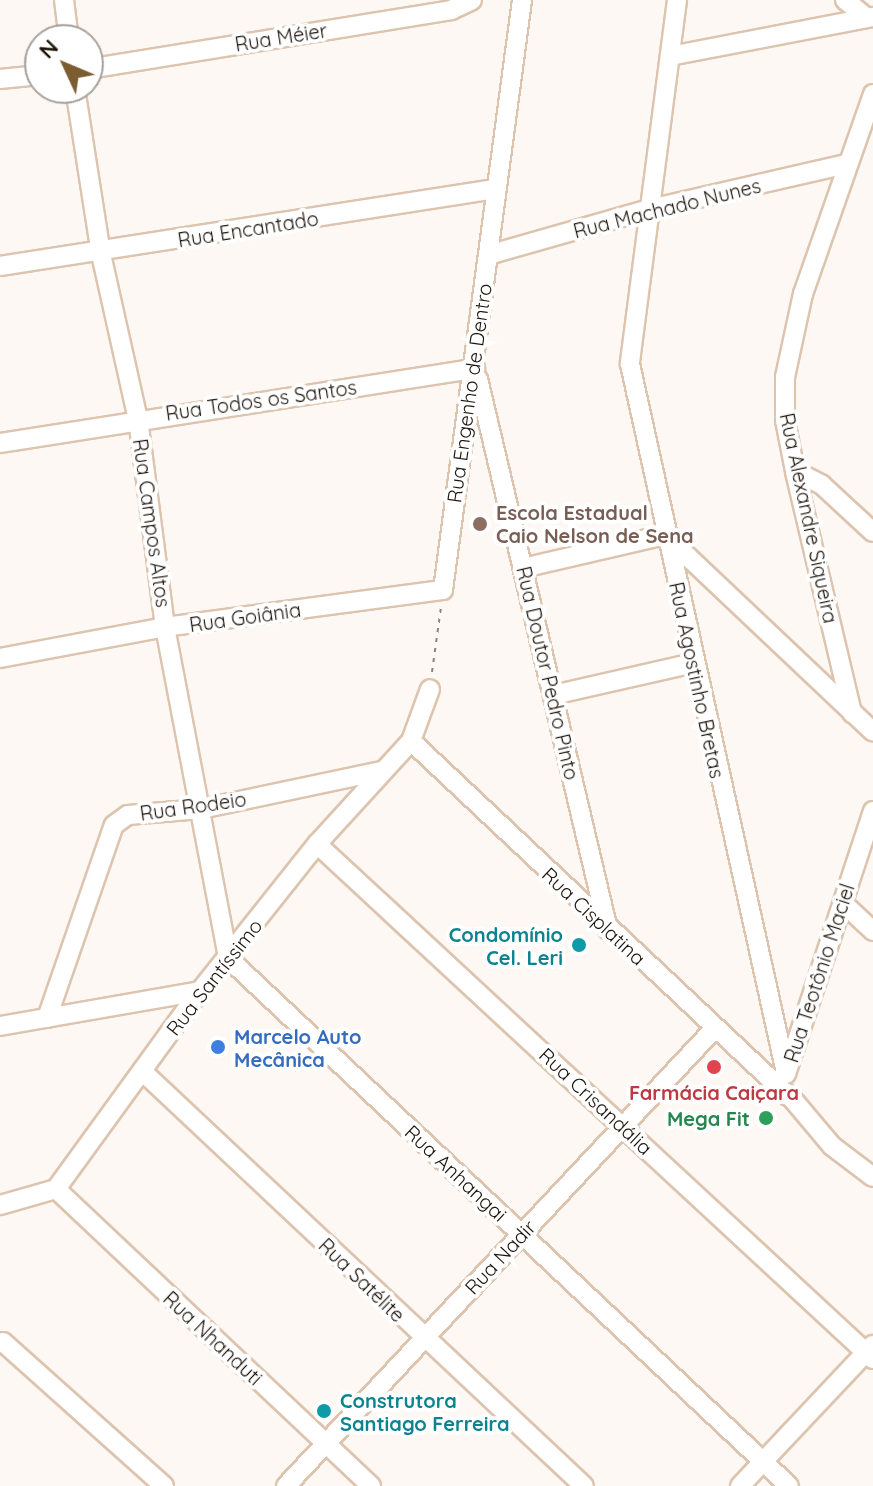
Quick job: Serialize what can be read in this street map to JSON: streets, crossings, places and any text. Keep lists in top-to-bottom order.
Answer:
{
  "streets": {
    "street": [
      "Rua Méier",
      "Rua Machado Nunes",
      "Rua Encantado",
      "Rua Engenho de Dentro",
      "Rua Todos os Santos",
      "Rua Alexandre Siqueira",
      "Rua Campos Altos",
      "Rua Goiânia",
      "Rua Doutor Pedro Pinto",
      "Rua Agostinho Bretas",
      "Rua Rodeio",
      "Rua Cisplatina",
      "Rua Teotônio Maciel",
      "Rua Santíssimo",
      "Rua Crisandália",
      "Rua Anhangai",
      "Rua Nadir",
      "Rua Satélite",
      "Rua Nhanduti"
    ]
  },
  "crossings": [
    ["Rua Machado Nunes", "Rua Engenho de Dentro"],
    ["Rua Machado Nunes", "Rua Alexandre Siqueira"],
    ["Rua Machado Nunes", "Rua Agostinho Bretas"],
    ["Rua Encantado", "Rua Engenho de Dentro"],
    ["Rua Encantado", "Rua Campos Altos"],
    ["Rua Engenho de Dentro", "Rua Todos os Santos"],
    ["Rua Engenho de Dentro", "Rua Goiânia"],
    ["Rua Engenho de Dentro", "Rua Doutor Pedro Pinto"],
    ["Rua Todos os Santos", "Rua Campos Altos"],
    ["Rua Todos os Santos", "Rua Doutor Pedro Pinto"],
    ["Rua Campos Altos", "Rua Goiânia"],
    ["Rua Campos Altos", "Rua Rodeio"],
    ["Rua Campos Altos", "Rua Santíssimo"],
    ["Rua Campos Altos", "Rua Anhangai"],
    ["Rua Doutor Pedro Pinto", "Rua Cisplatina"],
    ["Rua Agostinho Bretas", "Rua Cisplatina"],
    ["Rua Agostinho Bretas", "Rua Teotônio Maciel"],
    ["Rua Rodeio", "Rua Santíssimo"],
    ["Rua Cisplatina", "Rua Teotônio Maciel"],
    ["Rua Cisplatina", "Rua Nadir"],
    ["Rua Santíssimo", "Rua Crisandália"],
    ["Rua Santíssimo", "Rua Anhangai"],
    ["Rua Santíssimo", "Rua Satélite"],
    ["Rua Santíssimo", "Rua Nhanduti"],
    ["Rua Crisandália", "Rua Nadir"],
    ["Rua Anhangai", "Rua Nadir"],
    ["Rua Nadir", "Rua Satélite"],
    ["Rua Nadir", "Rua Nhanduti"]
  ],
  "places": [
    "Escola Estadual Caio Nelson de Sena",
    "Condomínio Cel. Leri",
    "Marcelo Auto Mecânica",
    "Farmácia Caiçara",
    "Mega Fit",
    "Construtora Santiago Ferreira"
  ],
  "north": "top left"
}
